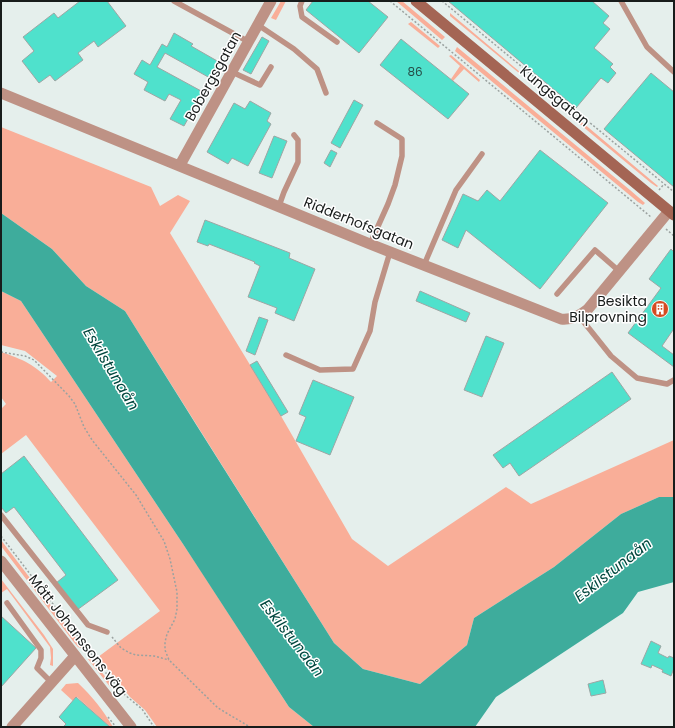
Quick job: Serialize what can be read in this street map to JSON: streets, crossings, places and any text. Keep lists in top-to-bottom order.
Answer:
{
  "streets": {
    "main road": ["Kungsgatan"],
    "street": ["Bobergsgatan", "Ridderhofsgatan", "Mått Johanssons väg"]
  },
  "crossings": [
    ["Bobergsgatan", "Ridderhofsgatan"]
  ],
  "water": ["Eskilstunaån"],
  "places": {
    "building": ["Besikta Bilprovning"]
  },
  "house_numbers": ["86"]
}
